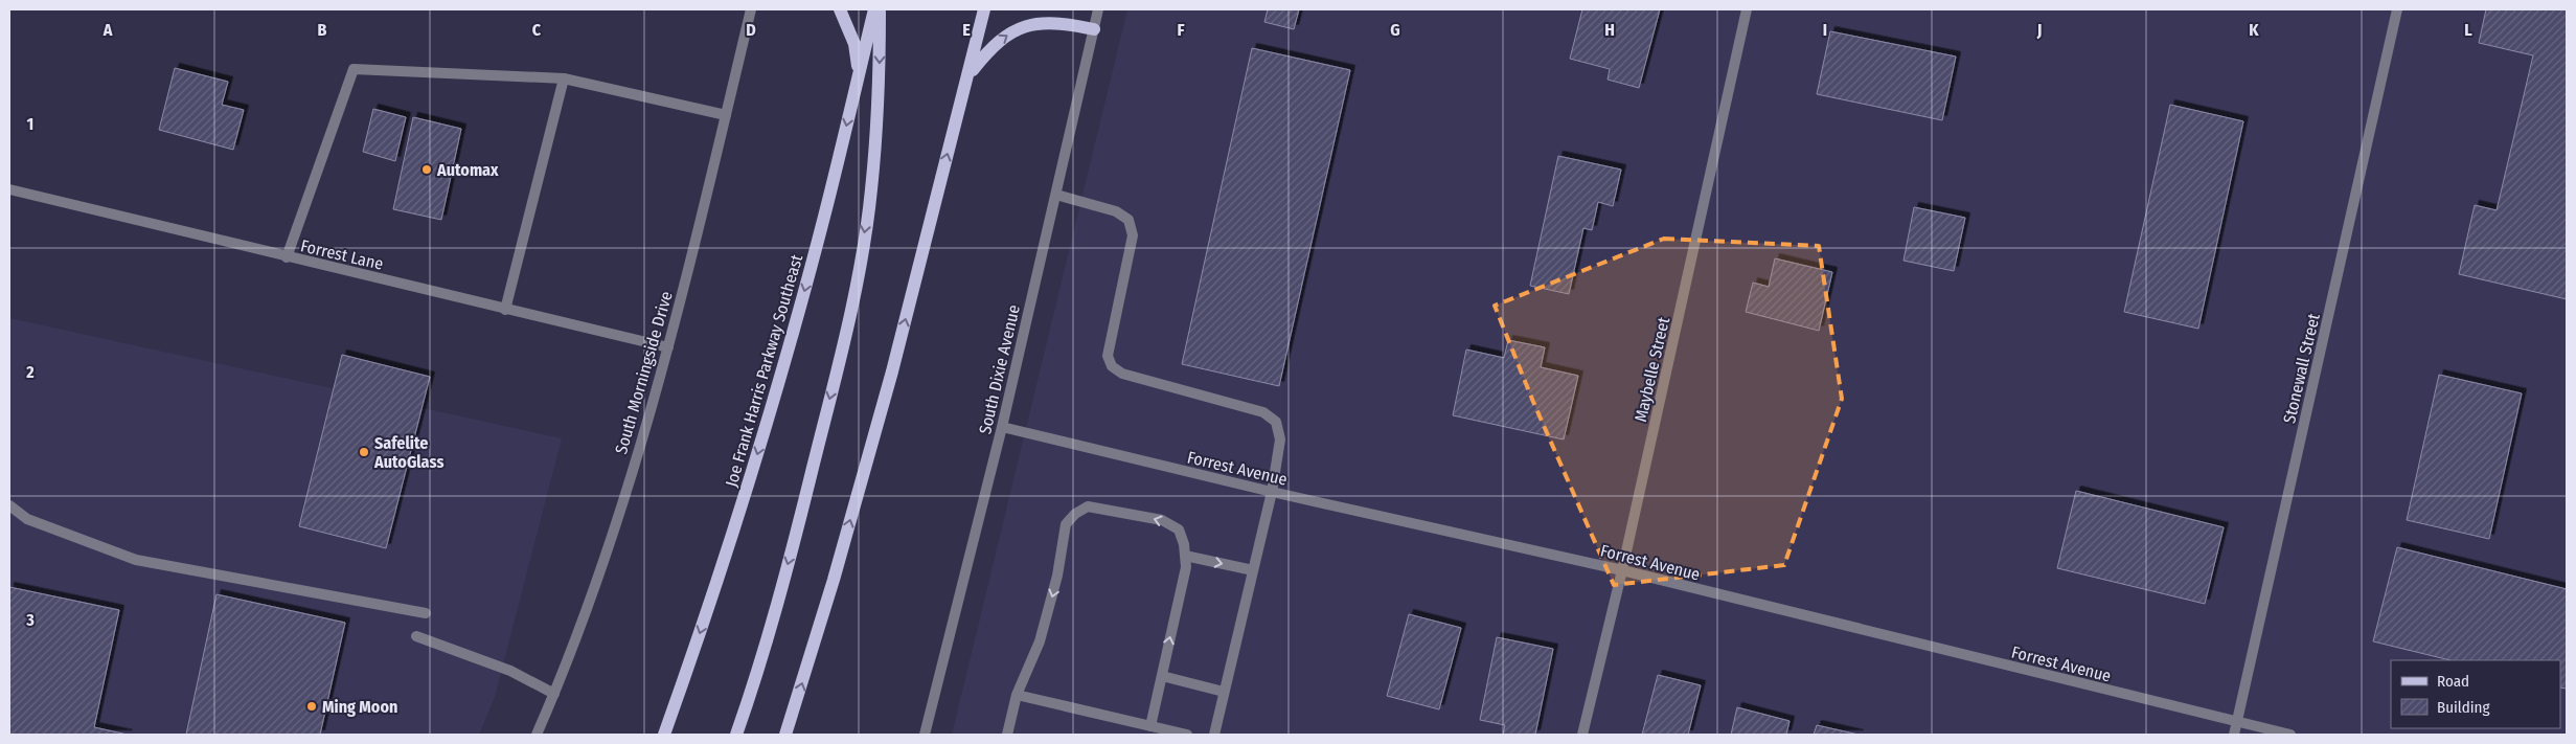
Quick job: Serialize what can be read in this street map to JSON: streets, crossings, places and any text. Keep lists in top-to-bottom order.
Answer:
{
  "streets": {
    "main road": ["Joe Frank Harris Parkway Southeast"],
    "street": [
      "Forrest Lane",
      "Stonewall Street",
      "South Dixie Avenue",
      "Maybelle Street",
      "South Morningside Drive",
      "Forrest Avenue"
    ]
  },
  "crossings": [
    ["Forrest Lane", "South Morningside Drive"],
    ["Stonewall Street", "Forrest Avenue"],
    ["South Dixie Avenue", "Forrest Avenue"],
    ["Maybelle Street", "Forrest Avenue"]
  ],
  "places": ["Automax", "Safelite AutoGlass", "Ming Moon"],
  "legend": ["Road", "Building"],
  "grid": {
    "columns": [
      "A",
      "B",
      "C",
      "D",
      "E",
      "F",
      "G",
      "H",
      "I",
      "J",
      "K",
      "L"
    ],
    "rows": ["1", "2", "3"]
  }
}
